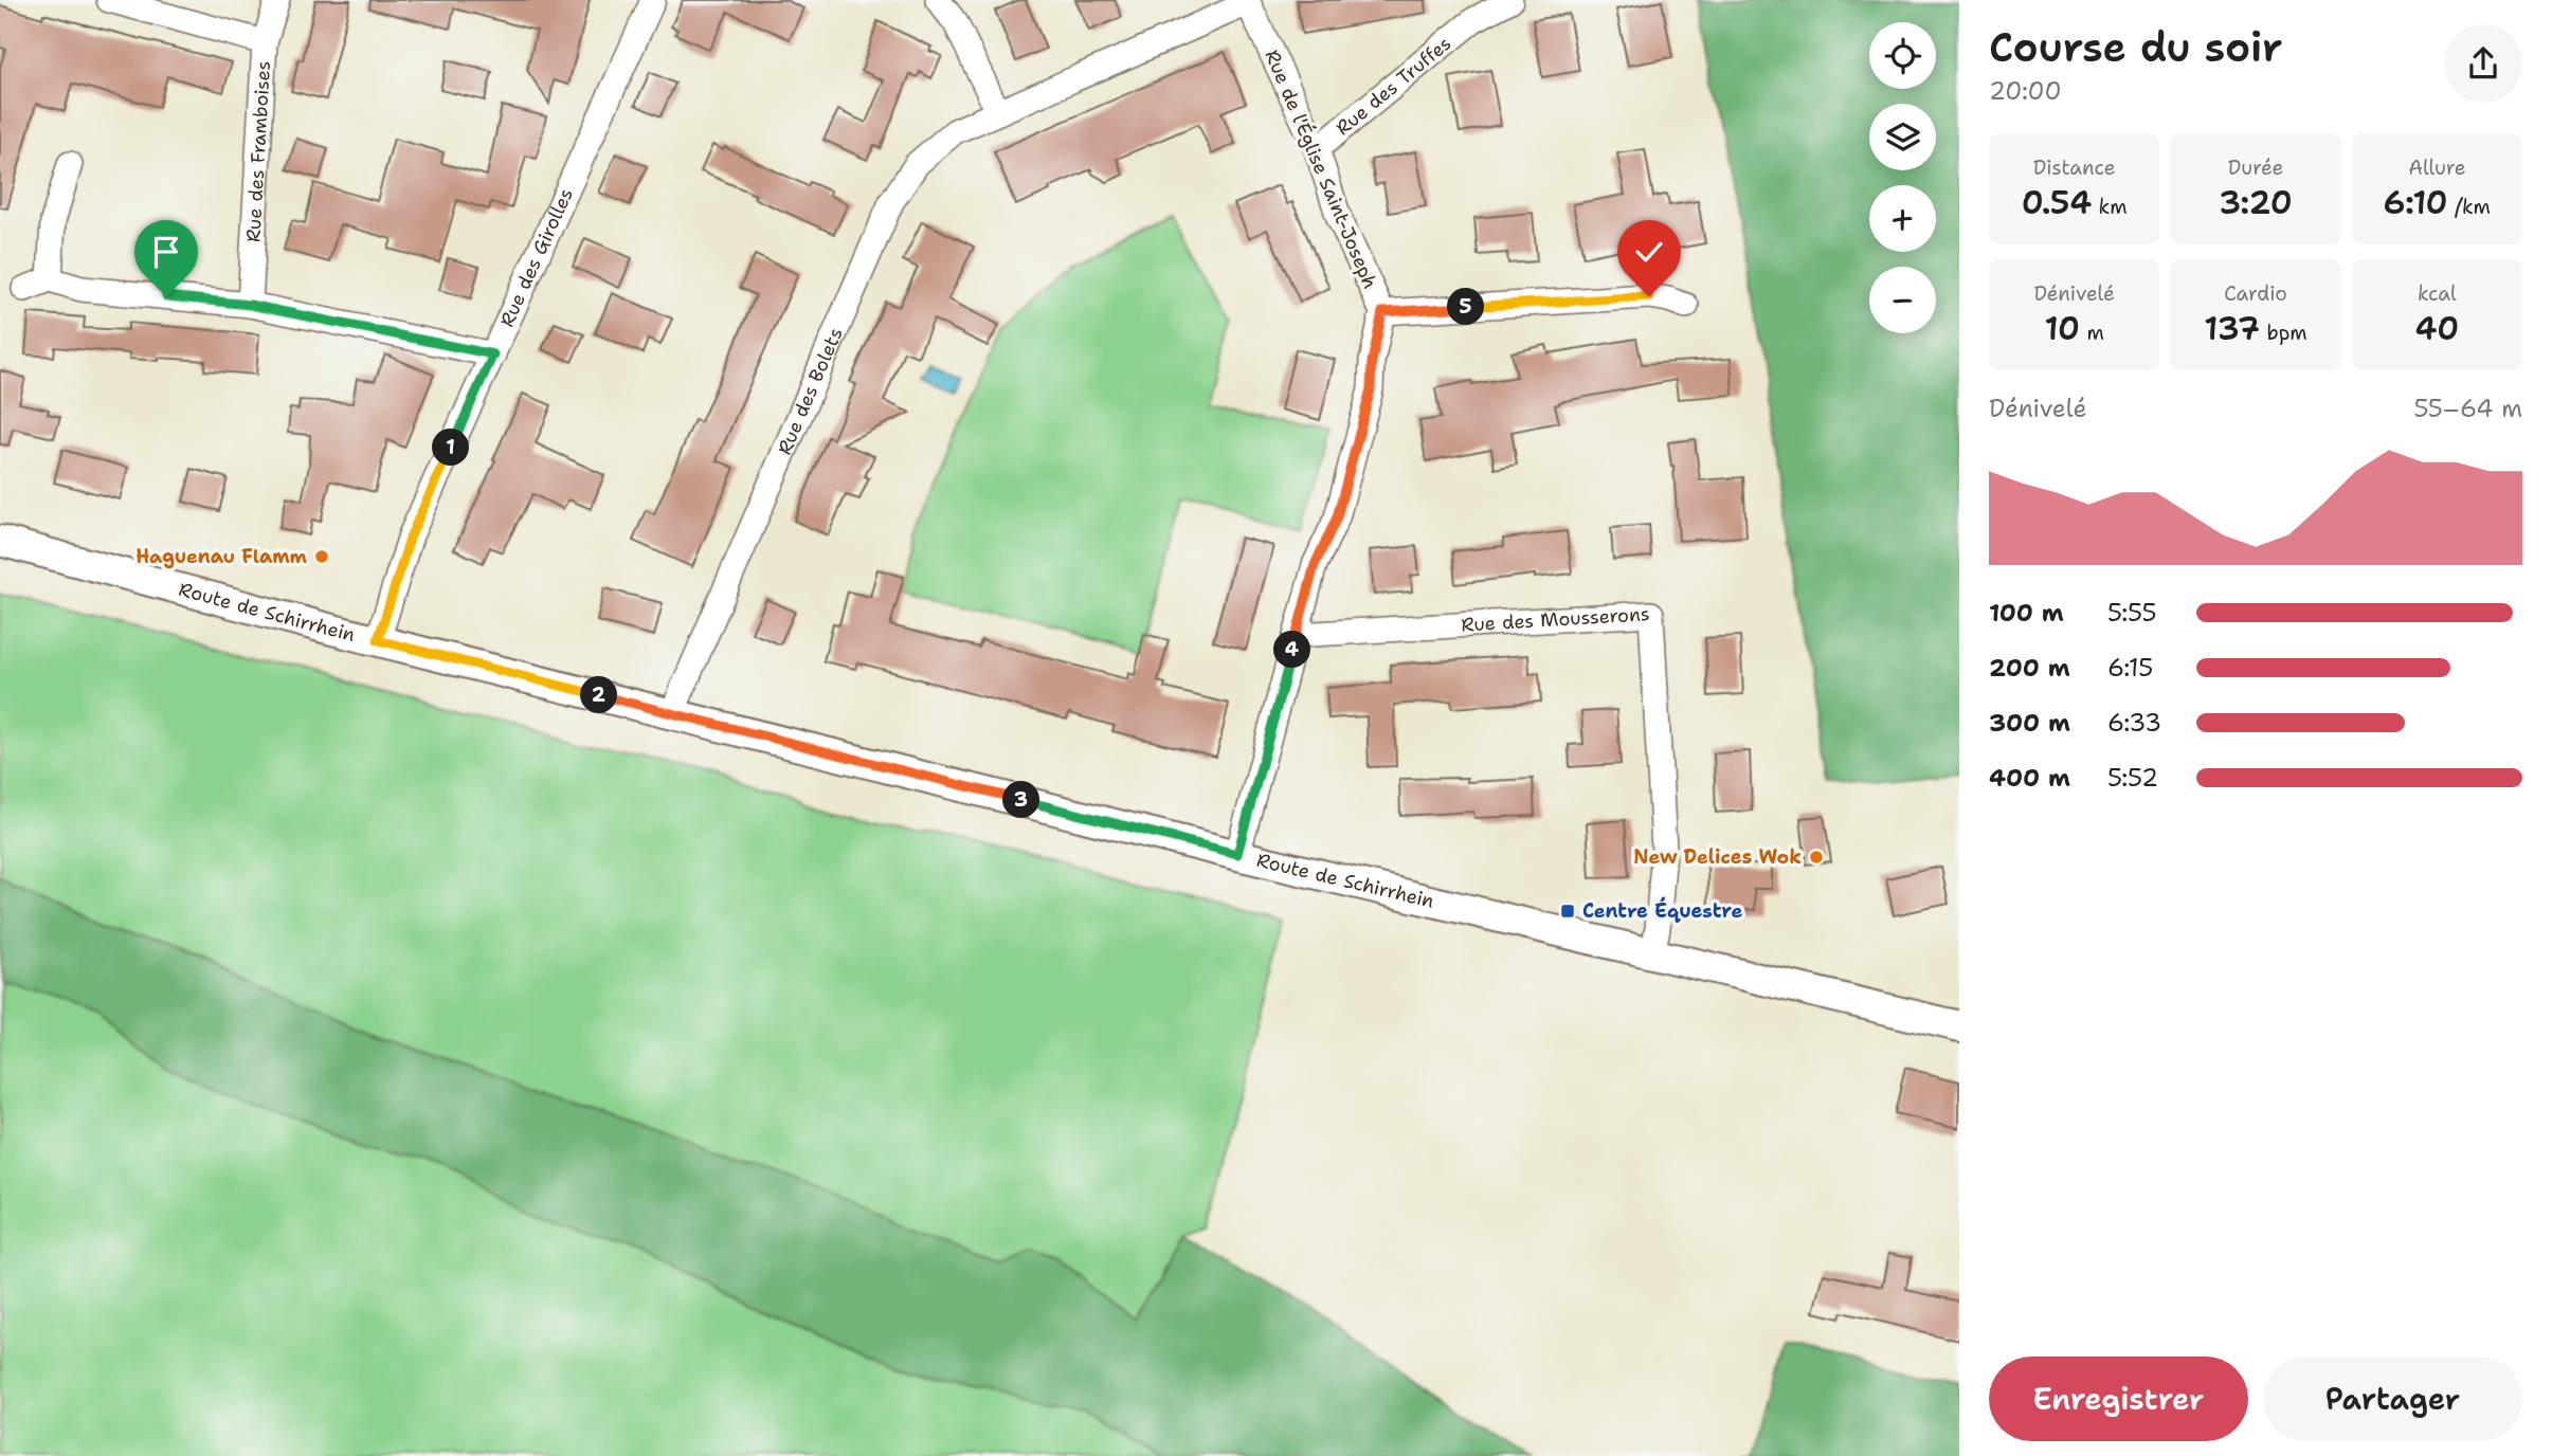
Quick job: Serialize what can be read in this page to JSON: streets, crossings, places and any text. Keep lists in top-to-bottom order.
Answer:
{
  "streets": {
    "street": [
      "Rue des Truffes",
      "Rue des Framboises",
      "Rue de l'Église Saint-Joseph",
      "Rue des Girolles",
      "Rue des Bolets",
      "Route de Schirrhein",
      "Rue des Mousserons"
    ]
  },
  "crossings": [
    ["Rue des Truffes", "Rue de l'Église Saint-Joseph"],
    ["Rue de l'Église Saint-Joseph", "Rue des Bolets"],
    ["Rue de l'Église Saint-Joseph", "Route de Schirrhein"],
    ["Rue de l'Église Saint-Joseph", "Rue des Mousserons"],
    ["Rue des Girolles", "Route de Schirrhein"],
    ["Rue des Bolets", "Route de Schirrhein"],
    ["Route de Schirrhein", "Rue des Mousserons"]
  ],
  "places": {
    "other": ["Haguenau Flamm", "New Delices Wok"],
    "transit": ["Centre Équestre"]
  },
  "page": {
    "heading": ["Course du soir", "20:00"],
    "map_buttons": ["+", "−"],
    "stats": [
      ["Distance", "0.54 km"],
      ["Durée", "3:20"],
      ["Allure", "6:10 /km"],
      ["Dénivelé", "10 m"],
      ["Cardio", "137 bpm"],
      ["kcal", "40"]
    ],
    "pins": [
      "5",
      "1",
      "4",
      "2",
      "3"
    ],
    "chart": ["Dénivelé", "55–64 m"],
    "list": [
      {
        "name": "100 m",
        "note": "5:55"
      },
      {
        "name": "200 m",
        "note": "6:15"
      },
      {
        "name": "300 m",
        "note": "6:33"
      },
      {
        "name": "400 m",
        "note": "5:52"
      }
    ],
    "buttons": ["Enregistrer", "Partager"]
  }
}
